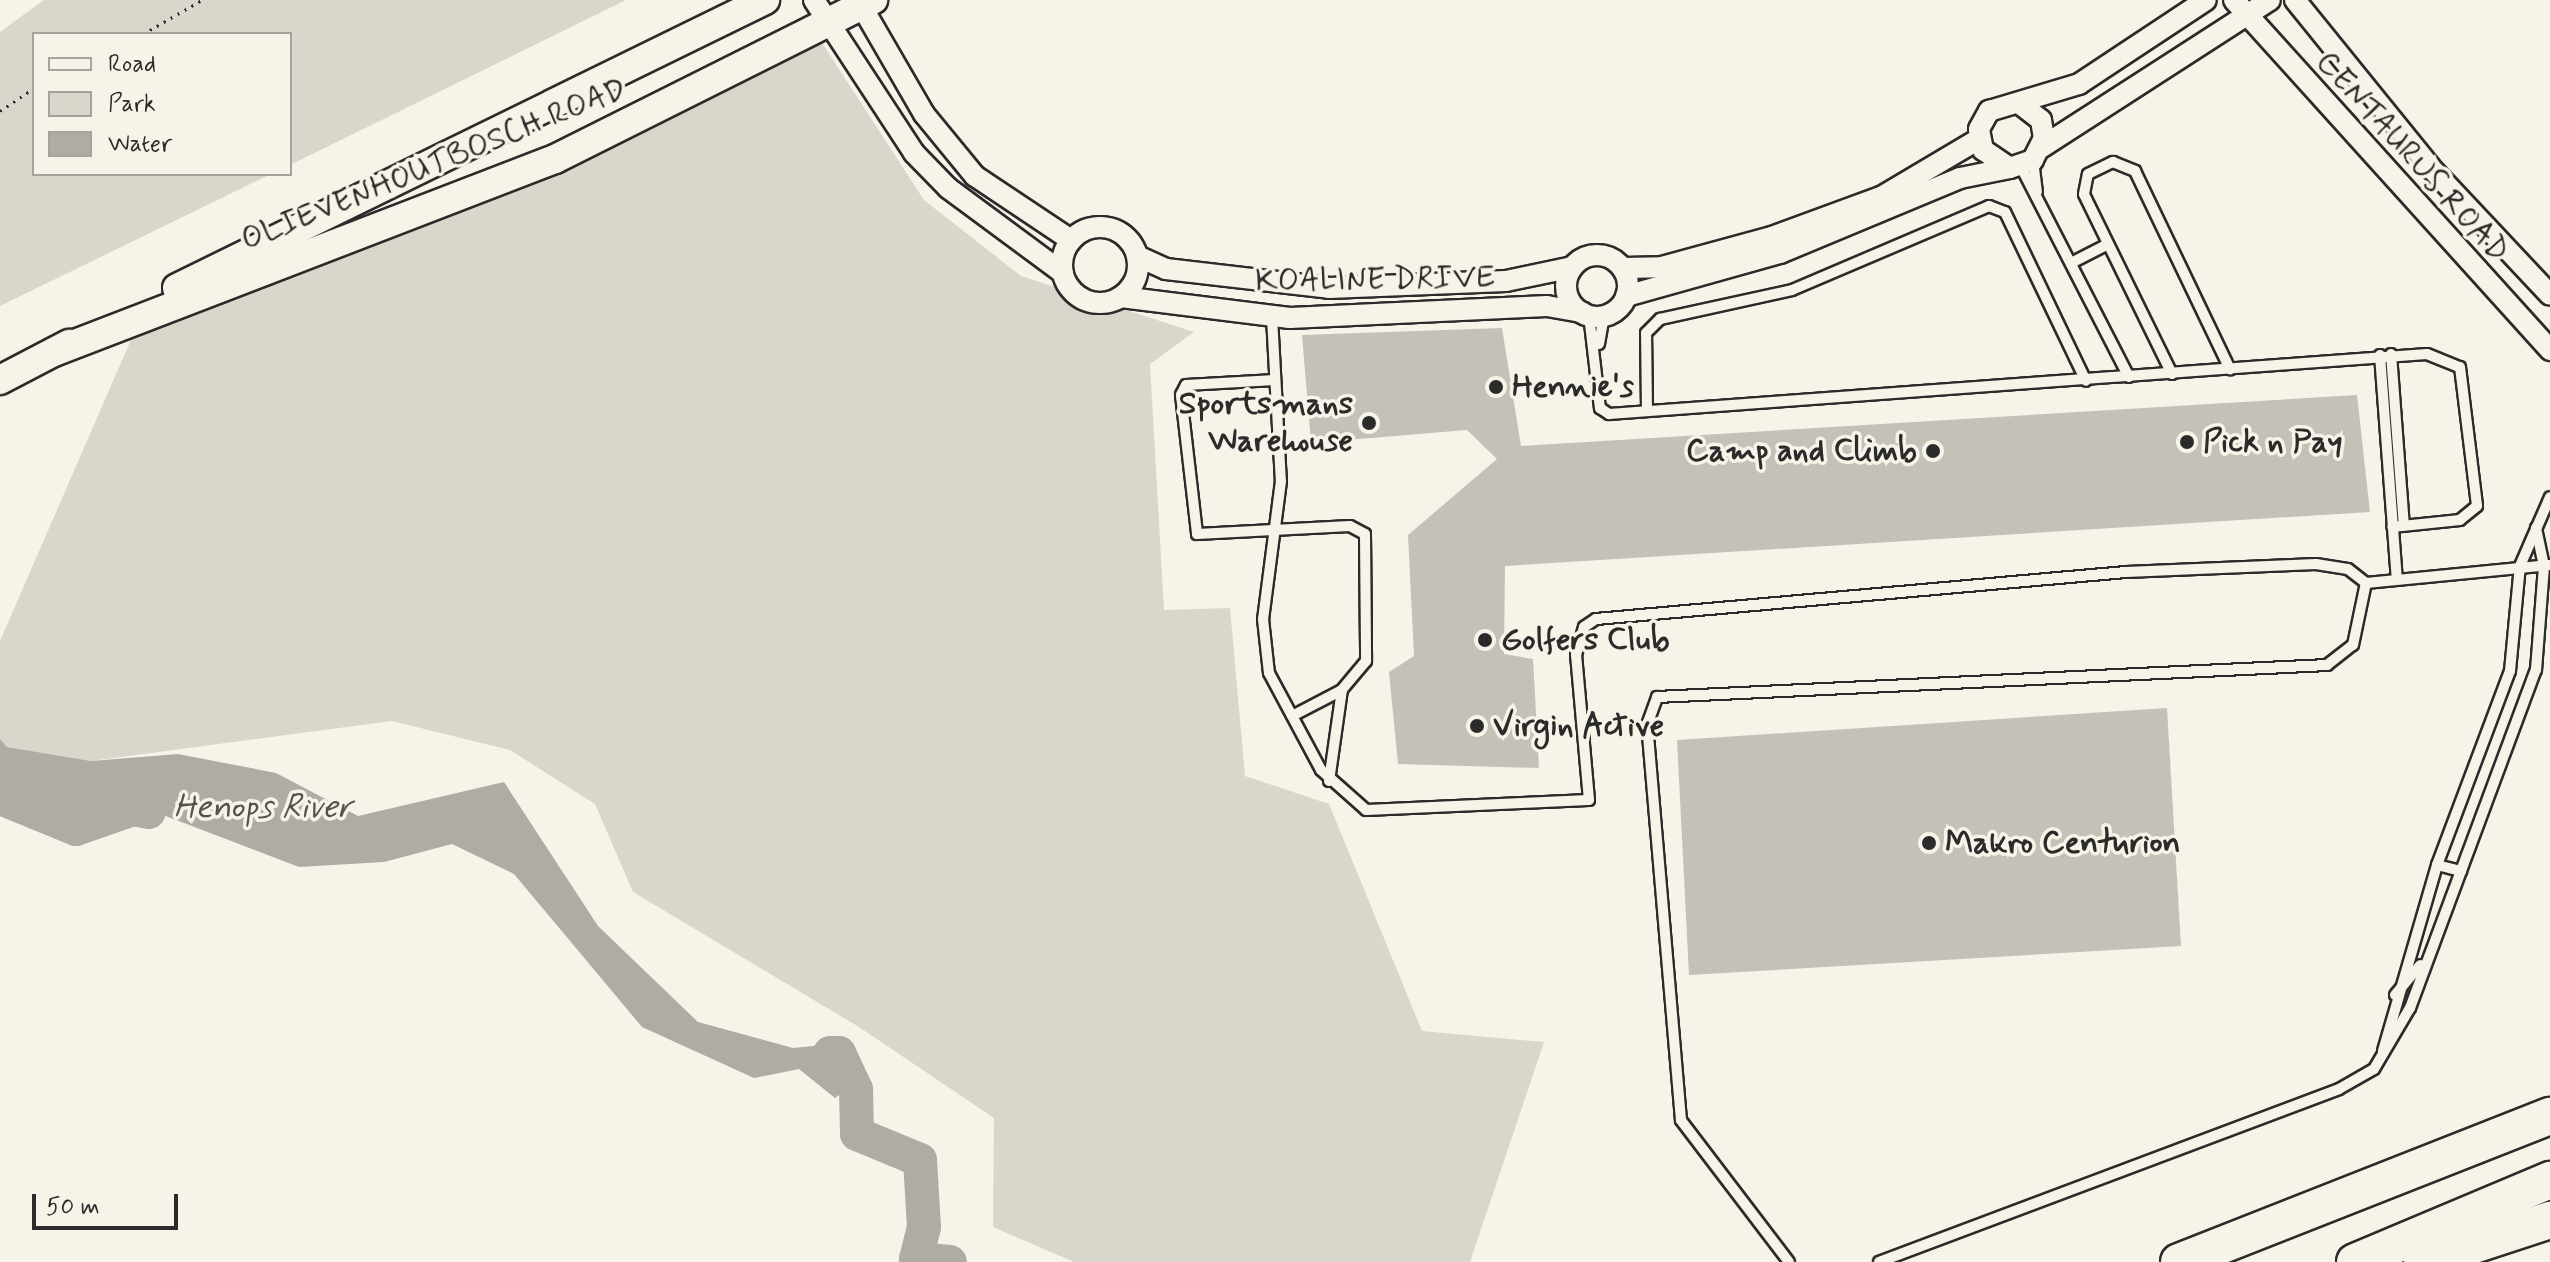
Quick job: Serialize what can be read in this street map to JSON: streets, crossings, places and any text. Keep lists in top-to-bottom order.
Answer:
{
  "streets": {
    "main road": ["OLIEVENHOUTBOSCH ROAD"],
    "street": ["CENTAURUS ROAD", "KOALINE DRIVE"]
  },
  "crossings": [
    ["OLIEVENHOUTBOSCH ROAD", "KOALINE DRIVE"]
  ],
  "water": ["Henops River"],
  "places": [
    "Hennie's",
    "Sportsmans Warehouse",
    "Pick n Pay",
    "Camp and Climb",
    "Golfers Club",
    "Virgin Active",
    "Makro Centurion"
  ],
  "legend": ["Road", "Park", "Water"],
  "scale_bar": "50 m"
}
